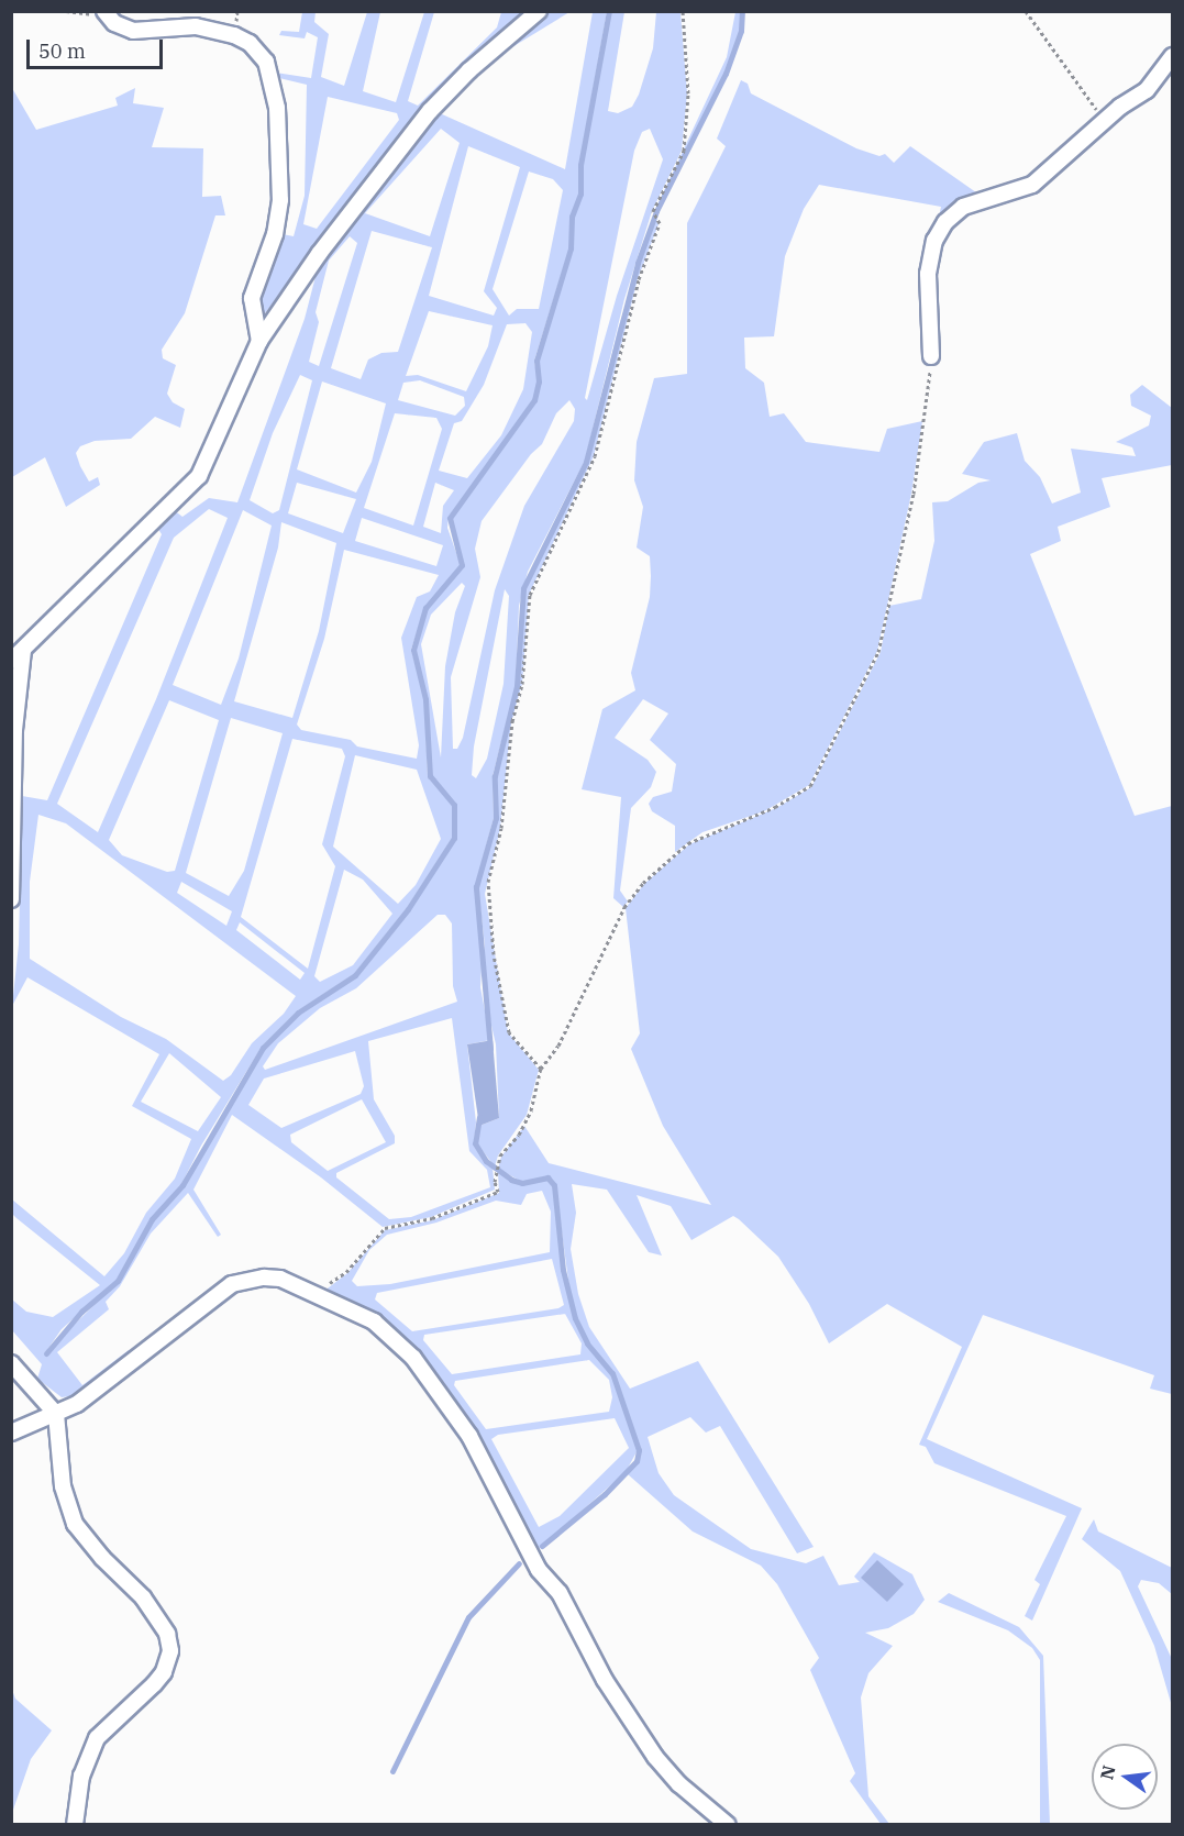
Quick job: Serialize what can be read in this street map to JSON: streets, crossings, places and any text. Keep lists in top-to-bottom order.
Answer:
{
  "scale_bar": "50 m",
  "north": "left"
}
